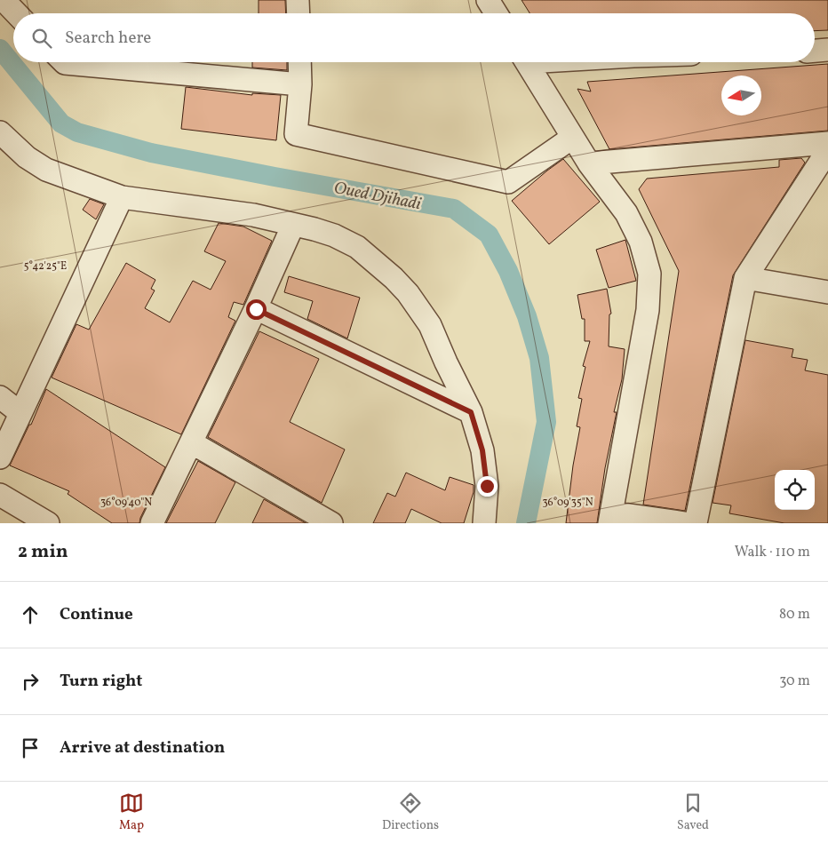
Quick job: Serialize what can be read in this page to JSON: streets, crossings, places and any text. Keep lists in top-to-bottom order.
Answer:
{
  "water": ["Oued Djihadi"],
  "north": "left",
  "page": {
    "search": "Search here",
    "heading": ["2 min", "Walk · 110 m"],
    "list": [
      ["Continue", "80 m"],
      ["Turn right", "30 m"],
      "Arrive at destination"
    ],
    "nav": ["Map", "Directions", "Saved"]
  },
  "coordinates": ["5°42'25\"E", "36°09'40\"N", "36°09'35\"N"]
}
